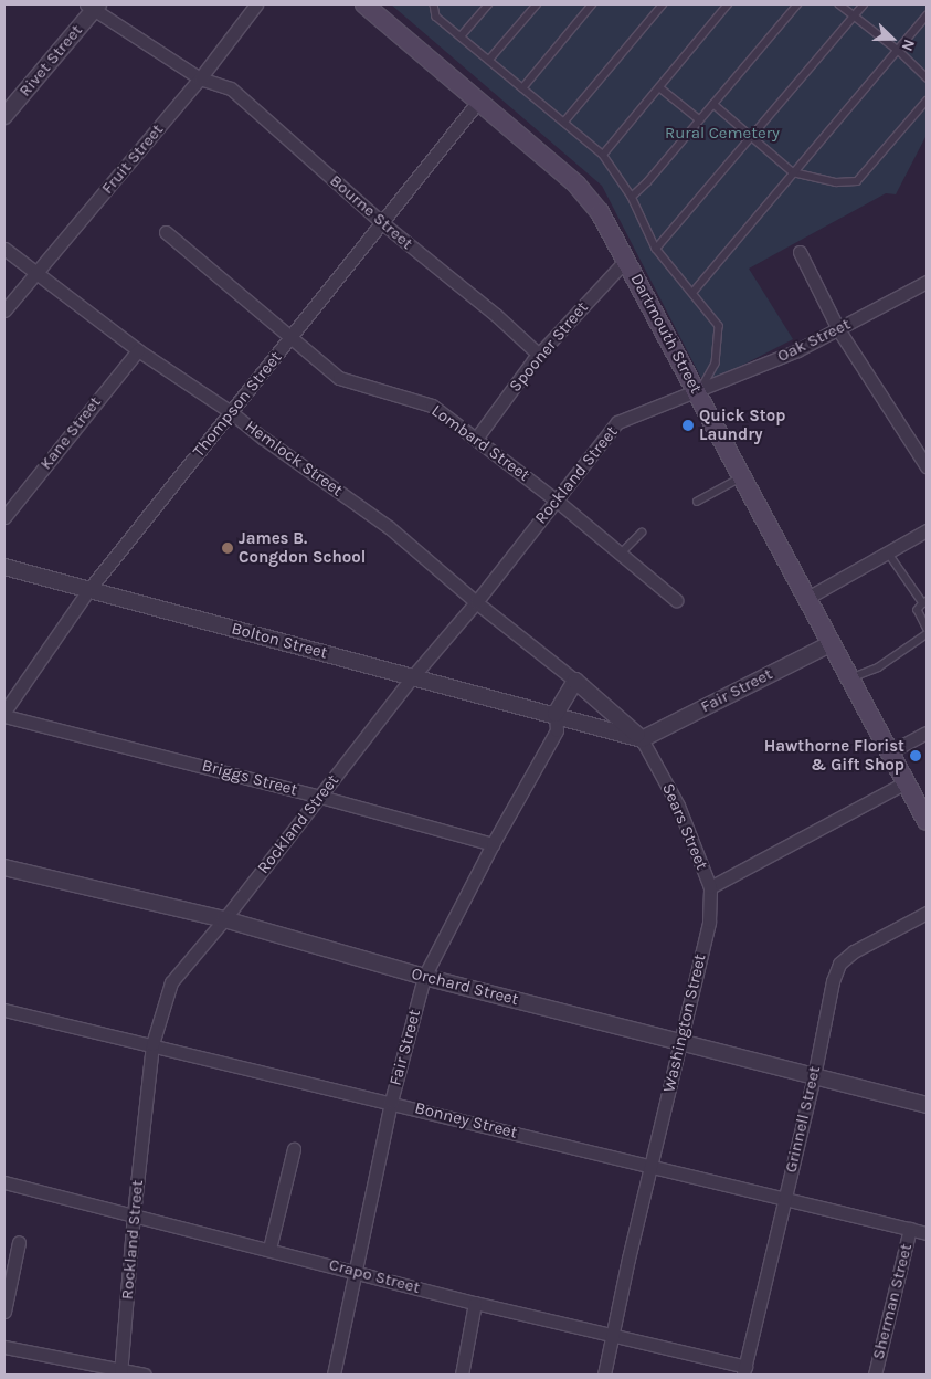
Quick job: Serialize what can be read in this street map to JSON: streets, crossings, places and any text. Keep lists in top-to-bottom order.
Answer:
{
  "streets": {
    "main road": ["Dartmouth Street"],
    "street": [
      "Rivet Street",
      "Fruit Street",
      "Bourne Street",
      "Oak Street",
      "Spooner Street",
      "Thompson Street",
      "Kane Street",
      "Lombard Street",
      "Hemlock Street",
      "Rockland Street",
      "Bolton Street",
      "Fair Street",
      "Briggs Street",
      "Sears Street",
      "Orchard Street",
      "Washington Street",
      "Grinnell Street",
      "Bonney Street",
      "Crapo Street",
      "Sherman Street"
    ]
  },
  "crossings": [
    ["Rivet Street", "Bourne Street"],
    ["Fruit Street", "Bourne Street"],
    ["Fruit Street", "Hemlock Street"],
    ["Bourne Street", "Spooner Street"],
    ["Bourne Street", "Thompson Street"],
    ["Dartmouth Street", "Oak Street"],
    ["Dartmouth Street", "Spooner Street"],
    ["Dartmouth Street", "Thompson Street"],
    ["Dartmouth Street", "Rockland Street"],
    ["Dartmouth Street", "Fair Street"],
    ["Oak Street", "Rockland Street"],
    ["Spooner Street", "Lombard Street"],
    ["Thompson Street", "Lombard Street"],
    ["Thompson Street", "Hemlock Street"],
    ["Thompson Street", "Bolton Street"],
    ["Kane Street", "Hemlock Street"],
    ["Lombard Street", "Rockland Street"],
    ["Hemlock Street", "Rockland Street"],
    ["Hemlock Street", "Fair Street"],
    ["Rockland Street", "Bolton Street"],
    ["Rockland Street", "Briggs Street"],
    ["Rockland Street", "Orchard Street"],
    ["Rockland Street", "Bonney Street"],
    ["Rockland Street", "Crapo Street"],
    ["Bolton Street", "Fair Street"],
    ["Fair Street", "Briggs Street"],
    ["Fair Street", "Sears Street"],
    ["Fair Street", "Orchard Street"],
    ["Fair Street", "Bonney Street"],
    ["Fair Street", "Crapo Street"],
    ["Sears Street", "Washington Street"],
    ["Orchard Street", "Washington Street"],
    ["Orchard Street", "Grinnell Street"],
    ["Washington Street", "Bonney Street"],
    ["Washington Street", "Crapo Street"],
    ["Grinnell Street", "Bonney Street"],
    ["Grinnell Street", "Crapo Street"],
    ["Bonney Street", "Sherman Street"]
  ],
  "parks": ["Rural Cemetery"],
  "places": ["Quick Stop Laundry", "James B. Congdon School", "Hawthorne Florist & Gift Shop"],
  "north": "right"
}
